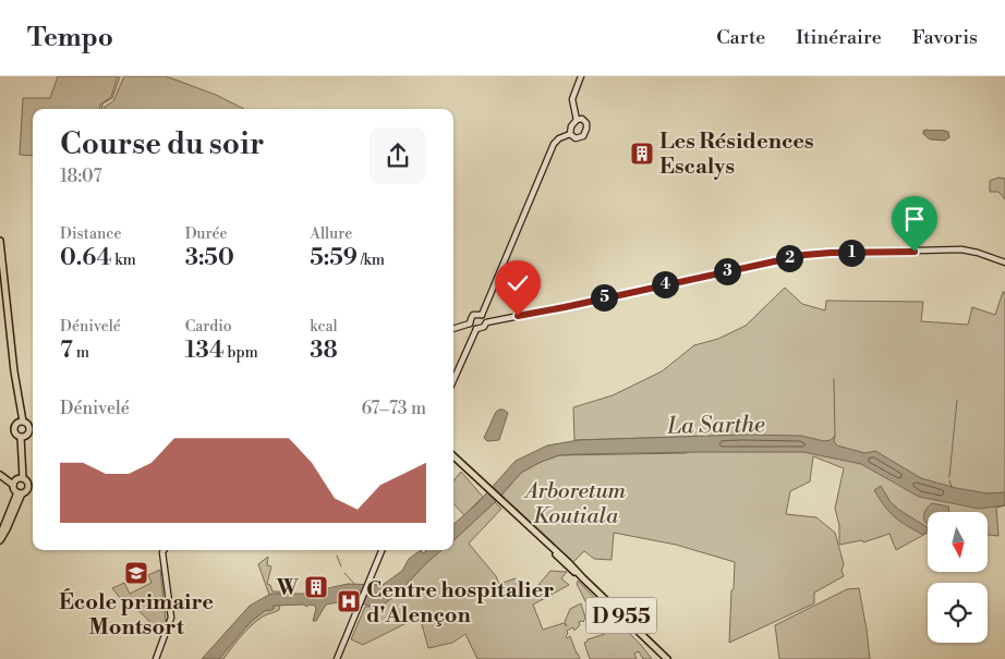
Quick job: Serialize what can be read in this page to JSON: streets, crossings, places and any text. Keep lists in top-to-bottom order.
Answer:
{
  "streets": {
    "main road": ["D 955"]
  },
  "water": ["La Sarthe"],
  "parks": ["Arboretum Koutiala"],
  "places": {
    "building": ["Les Résidences Escalys", "W"],
    "school or university": ["École primaire Montsort"],
    "hospital": ["Centre hospitalier d'Alençon"]
  },
  "north": "bottom",
  "page": {
    "header": "Tempo",
    "nav": ["Carte", "Itinéraire", "Favoris"],
    "heading": ["Course du soir", "18:07"],
    "stats": [
      ["Distance", "0.64 km"],
      ["Durée", "3:50"],
      ["Allure", "5:59 /km"],
      ["Dénivelé", "7 m"],
      ["Cardio", "134 bpm"],
      ["kcal", "38"]
    ],
    "pins": [
      "1",
      "2",
      "3",
      "4",
      "5"
    ],
    "chart": ["Dénivelé", "67–73 m"]
  }
}
